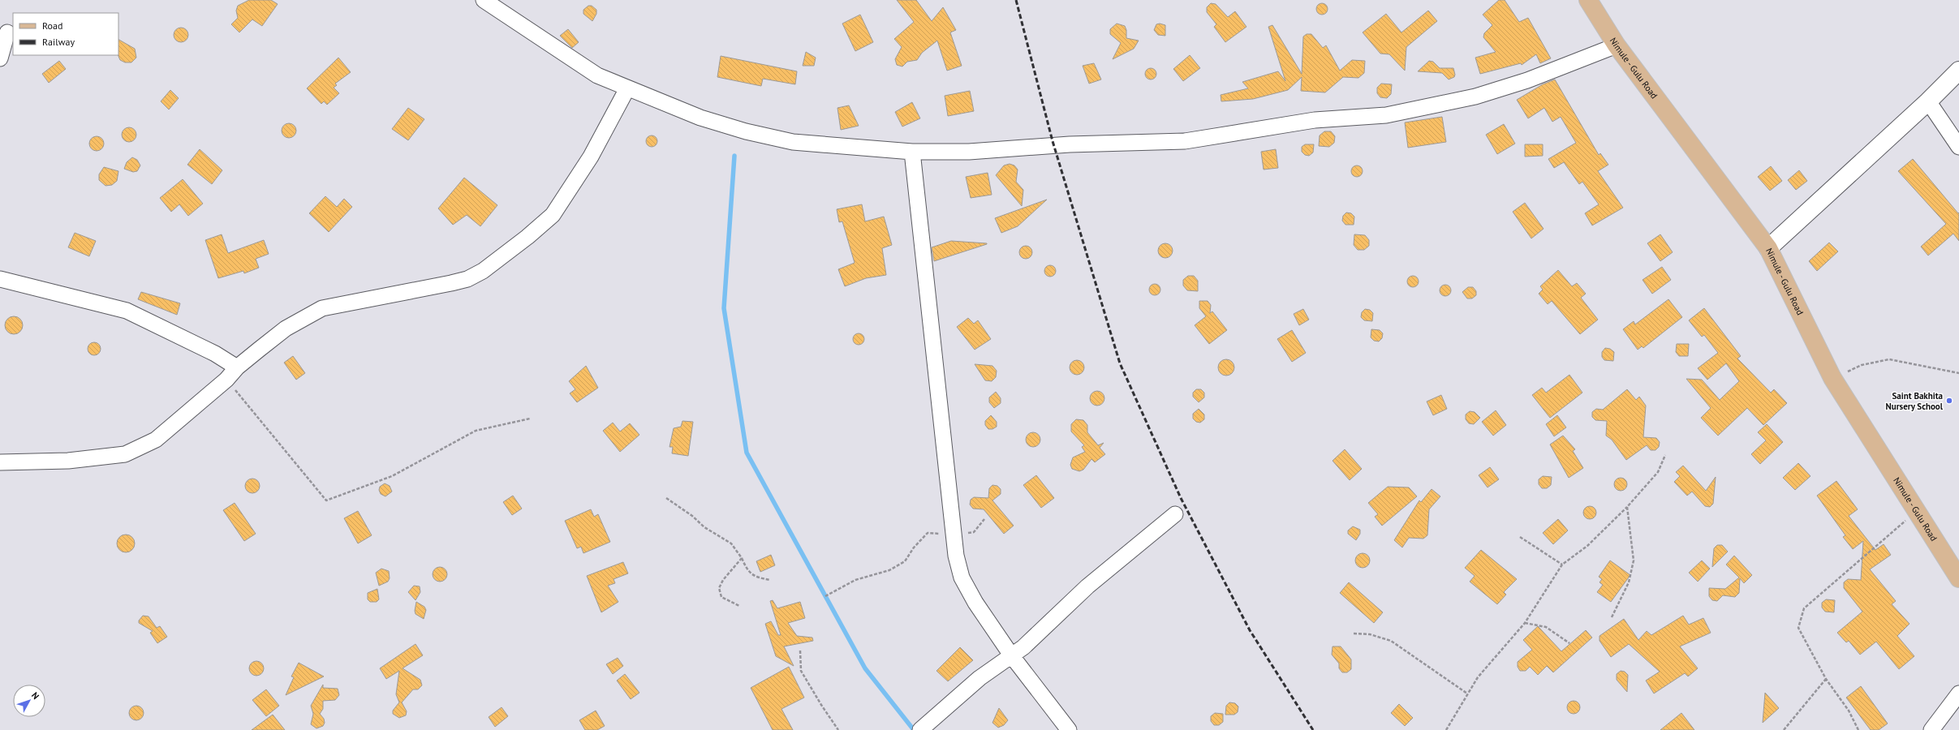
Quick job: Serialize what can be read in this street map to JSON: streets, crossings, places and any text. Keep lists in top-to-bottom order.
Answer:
{
  "streets": {
    "main road": ["Nimule - Gulu Road"]
  },
  "places": ["Saint Bakhita Nursery School"],
  "legend": ["Road", "Railway"],
  "north": "top right"
}
